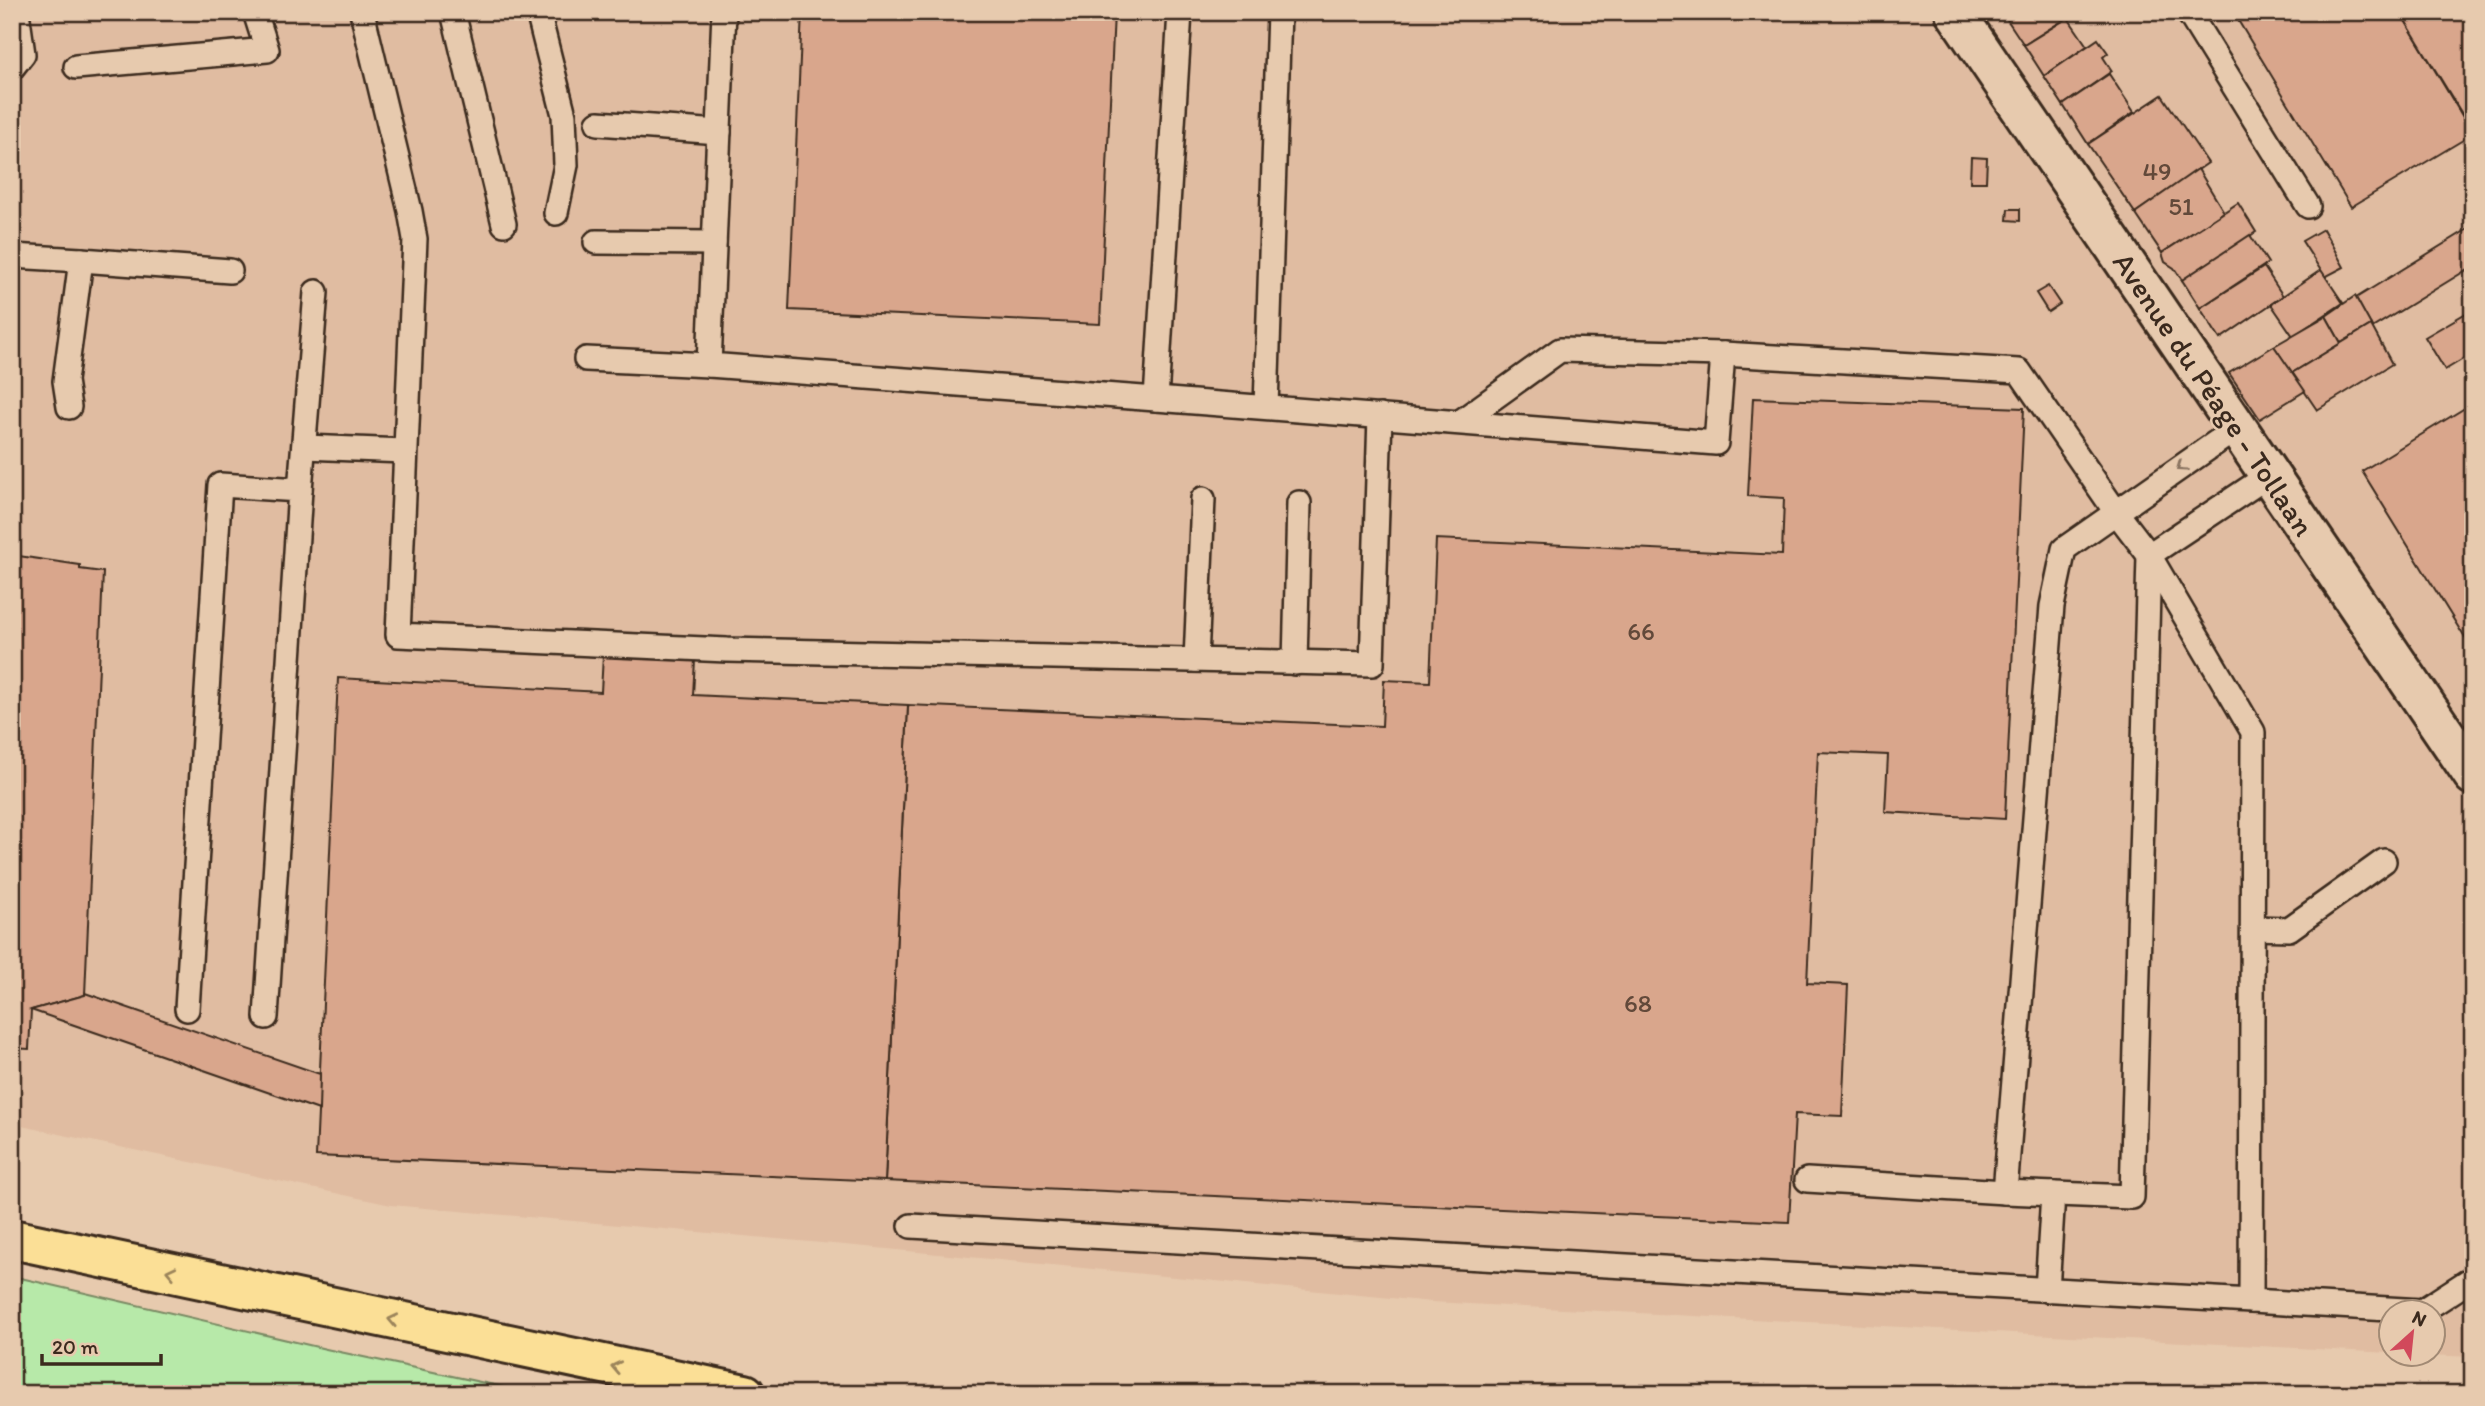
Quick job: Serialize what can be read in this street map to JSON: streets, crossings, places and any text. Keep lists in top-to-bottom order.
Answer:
{
  "streets": {
    "street": ["Avenue du Péage - Tollaan"]
  },
  "house_numbers": [
    "49",
    "51",
    "66",
    "68"
  ],
  "scale_bar": "20 m",
  "north": "top right"
}
